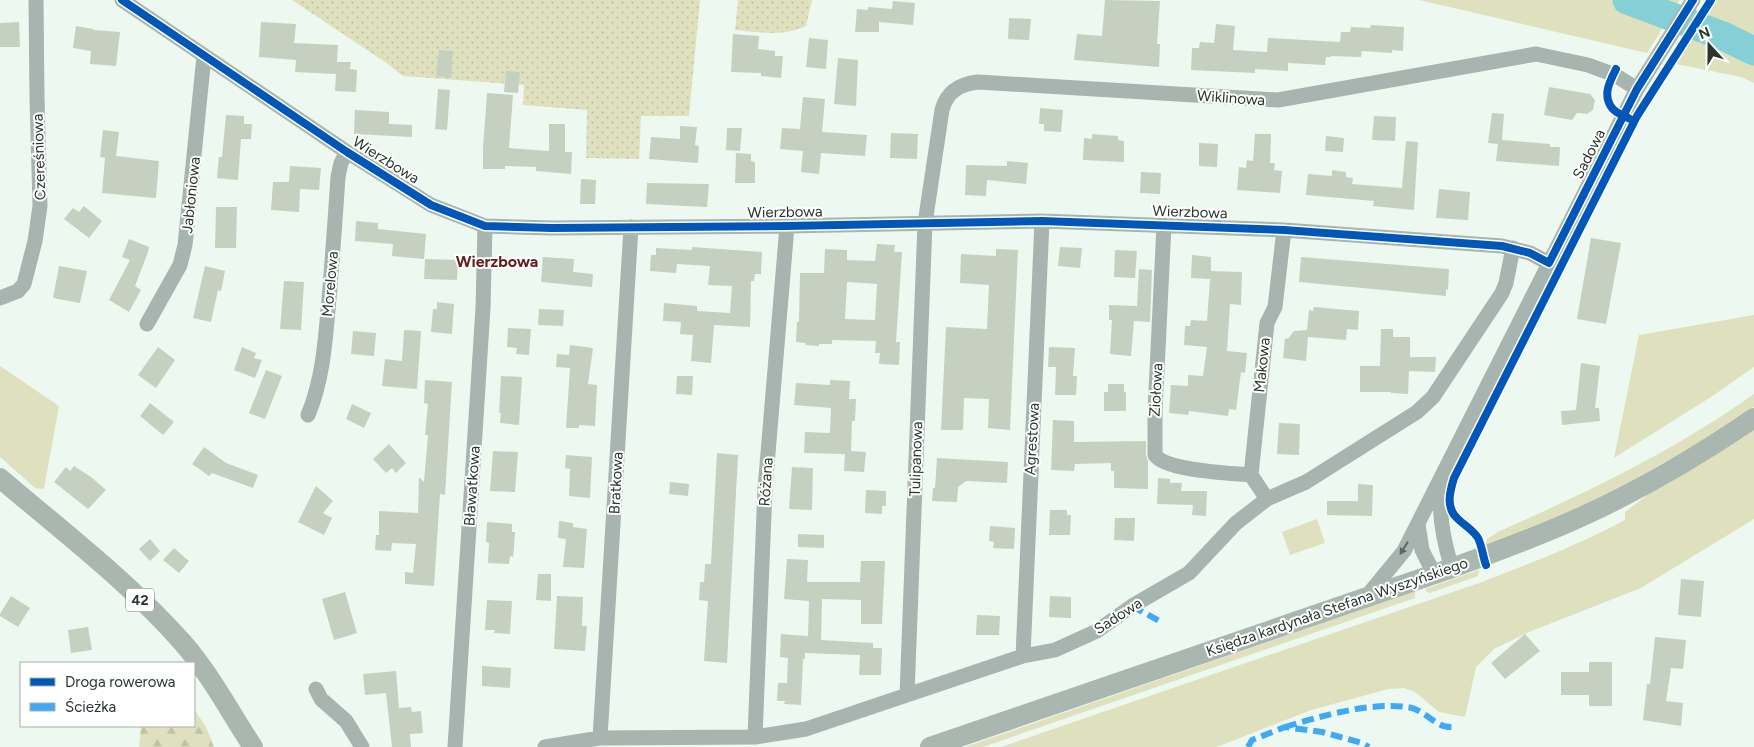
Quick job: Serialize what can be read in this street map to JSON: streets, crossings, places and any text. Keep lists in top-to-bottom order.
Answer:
{
  "streets": {
    "main road": ["42", "Księdza kardynała Stefana Wyszyńskiego"],
    "street": [
      "Wiklinowa",
      "Sadowa",
      "Czereśniowa",
      "Wierzbowa",
      "Jabłoniowa",
      "Morelowa",
      "Makowa",
      "Ziołowa",
      "Agrestowa",
      "Tulipanowa",
      "Różana",
      "Bratkowa",
      "Bławatkowa"
    ]
  },
  "crossings": [
    ["Wiklinowa", "Sadowa"],
    ["Wiklinowa", "Wierzbowa"],
    ["Wiklinowa", "Tulipanowa"],
    ["Sadowa", "Wierzbowa"],
    ["Sadowa", "Agrestowa"],
    ["Sadowa", "Tulipanowa"],
    ["Sadowa", "Różana"],
    ["Sadowa", "Bratkowa"],
    ["Sadowa", "Księdza kardynała Stefana Wyszyńskiego"],
    ["Wierzbowa", "Jabłoniowa"],
    ["Wierzbowa", "Morelowa"],
    ["Wierzbowa", "Makowa"],
    ["Wierzbowa", "Ziołowa"],
    ["Wierzbowa", "Agrestowa"],
    ["Wierzbowa", "Tulipanowa"],
    ["Wierzbowa", "Różana"],
    ["Wierzbowa", "Bratkowa"],
    ["Wierzbowa", "Bławatkowa"],
    ["Makowa", "Ziołowa"]
  ],
  "districts": ["Wierzbowa"],
  "legend": ["Droga rowerowa", "Ścieżka"],
  "north": "top"
}
